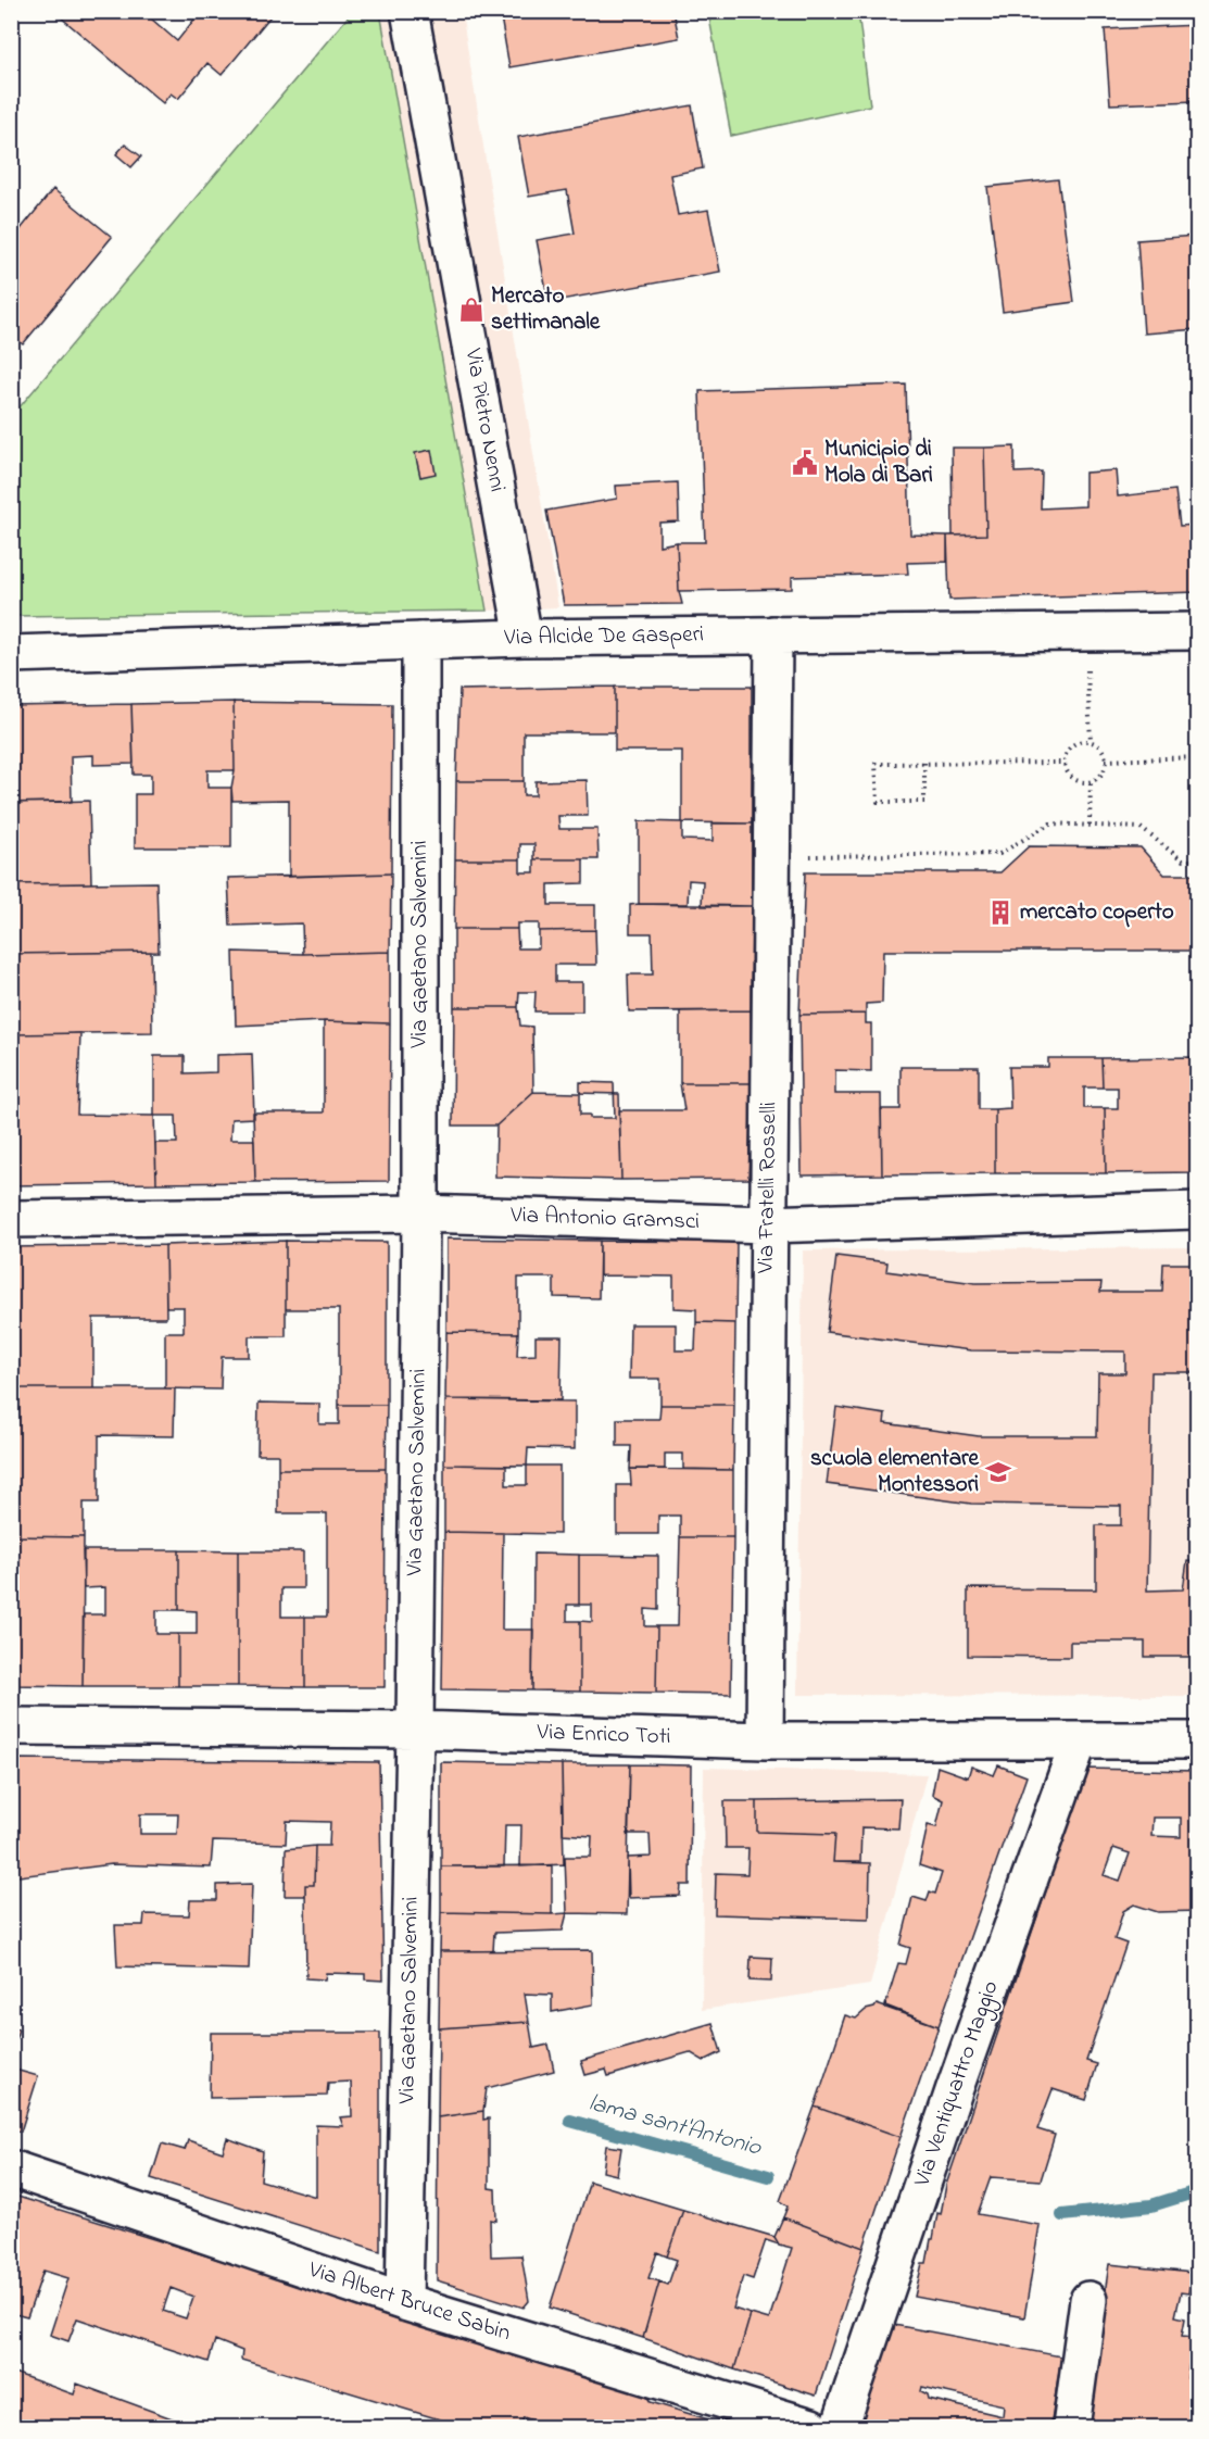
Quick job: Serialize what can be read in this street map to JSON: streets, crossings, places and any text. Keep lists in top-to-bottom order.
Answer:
{
  "streets": {
    "street": [
      "Via Pietro Nenni",
      "Via Alcide De Gasperi",
      "Via Gaetano Salvemini",
      "Via Fratelli Rosselli",
      "Via Antonio Gramsci",
      "Via Enrico Toti",
      "Via Ventiquattro Maggio",
      "Via Albert Bruce Sabin"
    ]
  },
  "crossings": [
    ["Via Pietro Nenni", "Via Alcide De Gasperi"],
    ["Via Alcide De Gasperi", "Via Gaetano Salvemini"],
    ["Via Alcide De Gasperi", "Via Fratelli Rosselli"],
    ["Via Gaetano Salvemini", "Via Antonio Gramsci"],
    ["Via Gaetano Salvemini", "Via Enrico Toti"],
    ["Via Gaetano Salvemini", "Via Albert Bruce Sabin"],
    ["Via Fratelli Rosselli", "Via Antonio Gramsci"],
    ["Via Fratelli Rosselli", "Via Enrico Toti"],
    ["Via Enrico Toti", "Via Ventiquattro Maggio"]
  ],
  "water": ["lama sant'Antonio"],
  "places": {
    "shop": ["Mercato settimanale"],
    "public building": ["Municipio di Mola di Bari"],
    "building": ["mercato coperto"],
    "school or university": ["scuola elementare Montessori"]
  }
}
